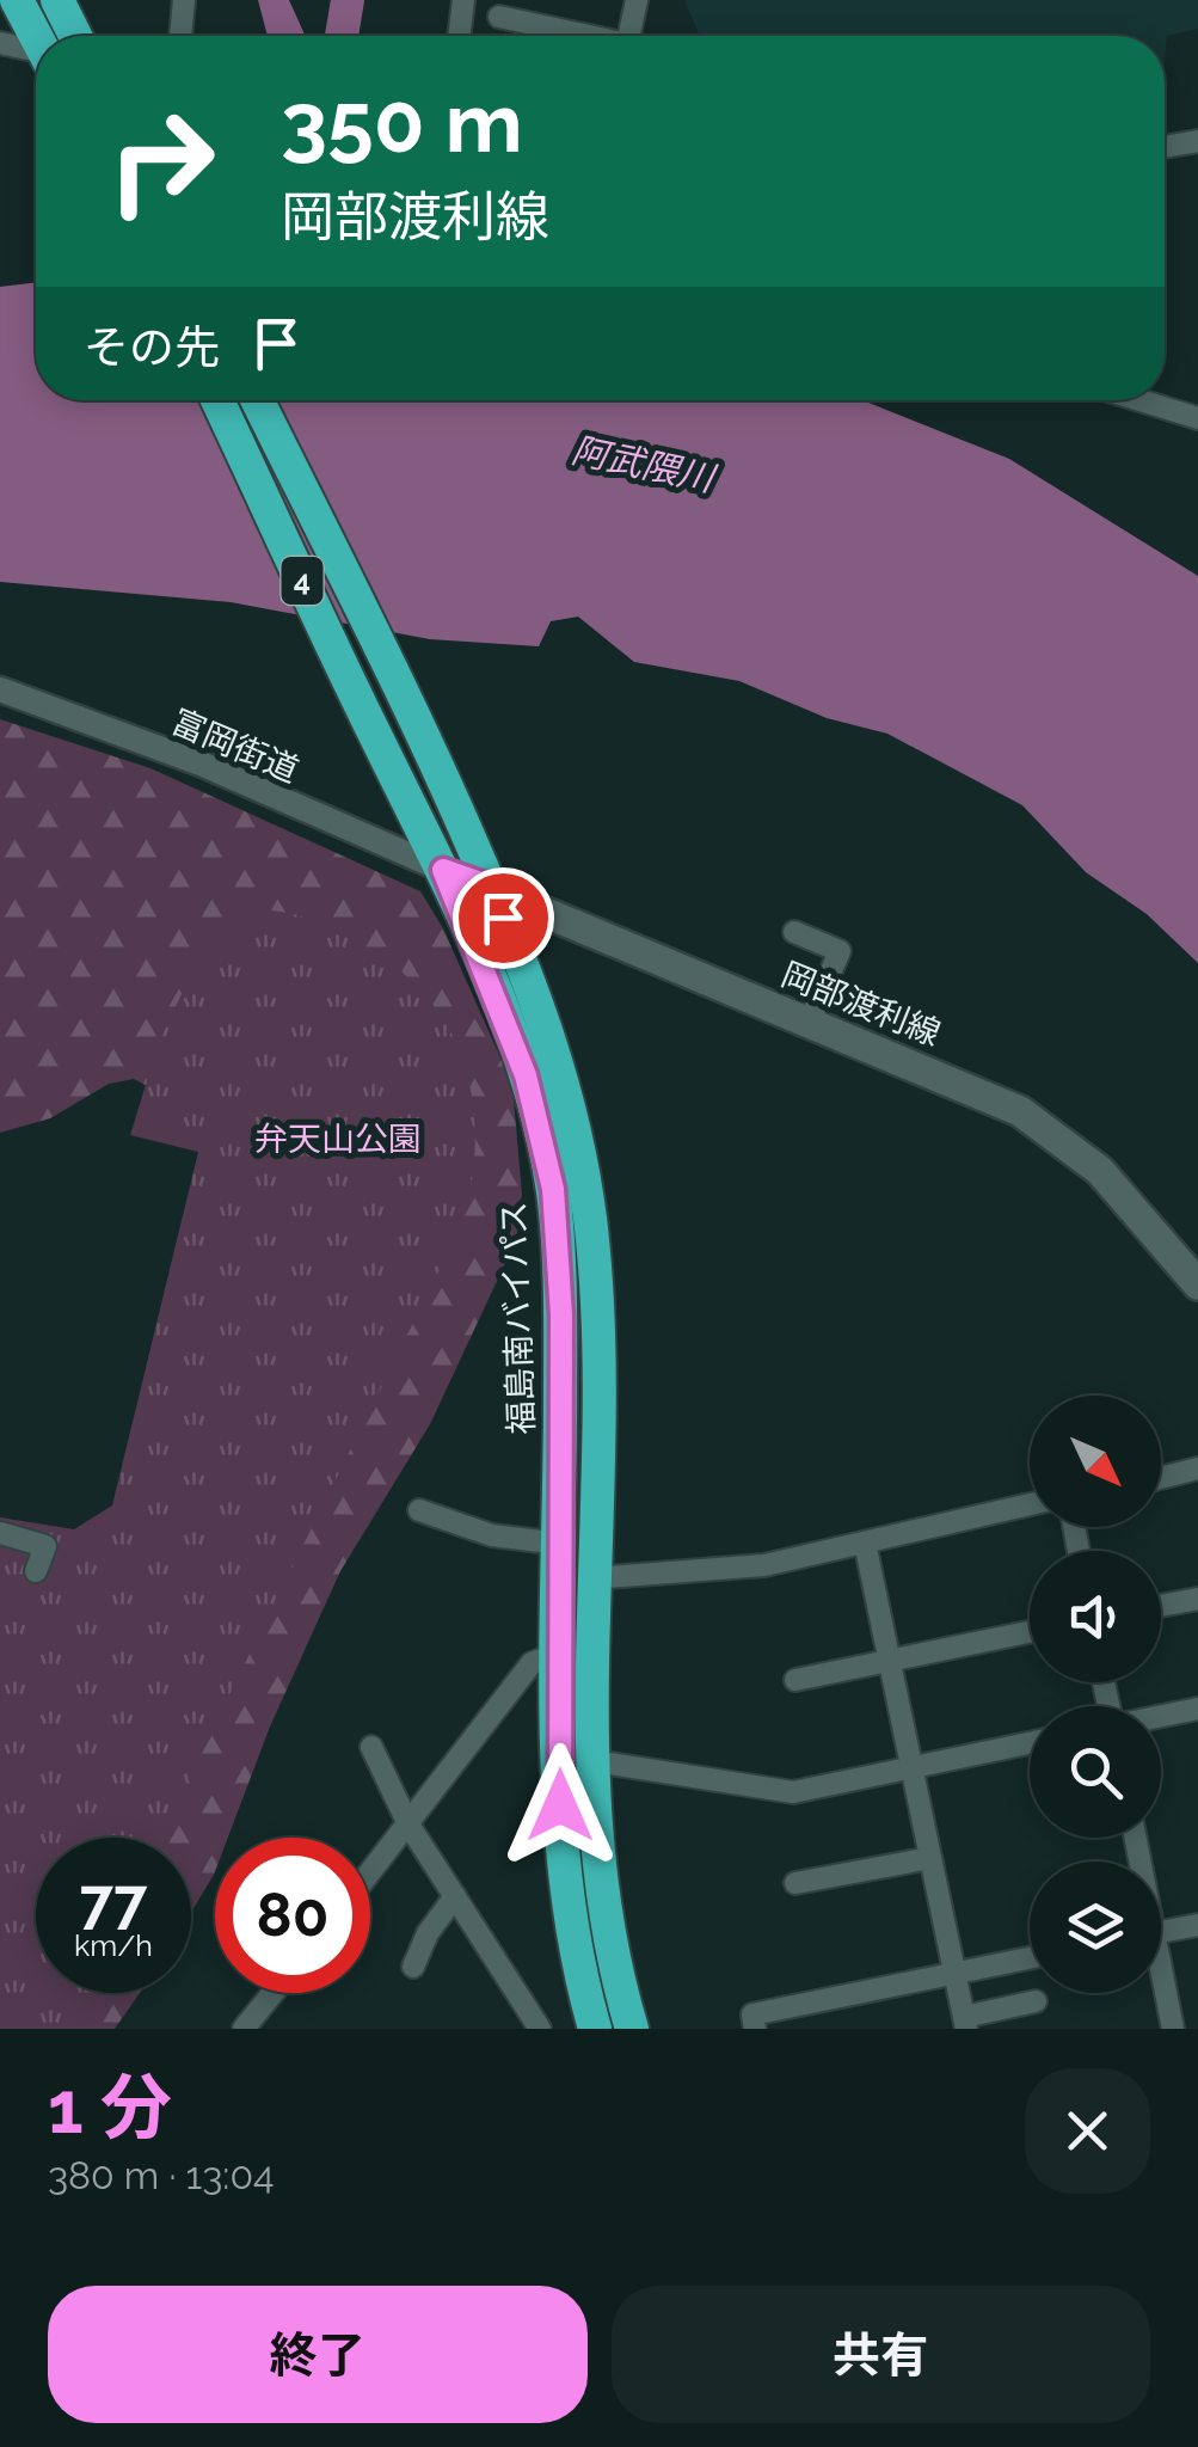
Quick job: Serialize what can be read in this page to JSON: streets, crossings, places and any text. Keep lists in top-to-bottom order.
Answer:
{
  "streets": {
    "highway": ["4", "福島南バイパス"],
    "main road": ["岡部渡利線"],
    "street": ["富岡街道"]
  },
  "crossings": [
    ["4", "岡部渡利線"],
    ["富岡街道", "岡部渡利線"],
    ["富岡街道", "福島南バイパス"],
    ["岡部渡利線", "福島南バイパス"]
  ],
  "water": ["阿武隈川"],
  "parks": ["弁天山公園"],
  "north": "bottom right",
  "page": {
    "turn": ["350 m", "岡部渡利線"],
    "then": "その先",
    "speed": "77 km/h",
    "limit": "80",
    "heading": ["1 分", "380 m · 13:04"],
    "buttons": ["終了", "共有"]
  }
}
